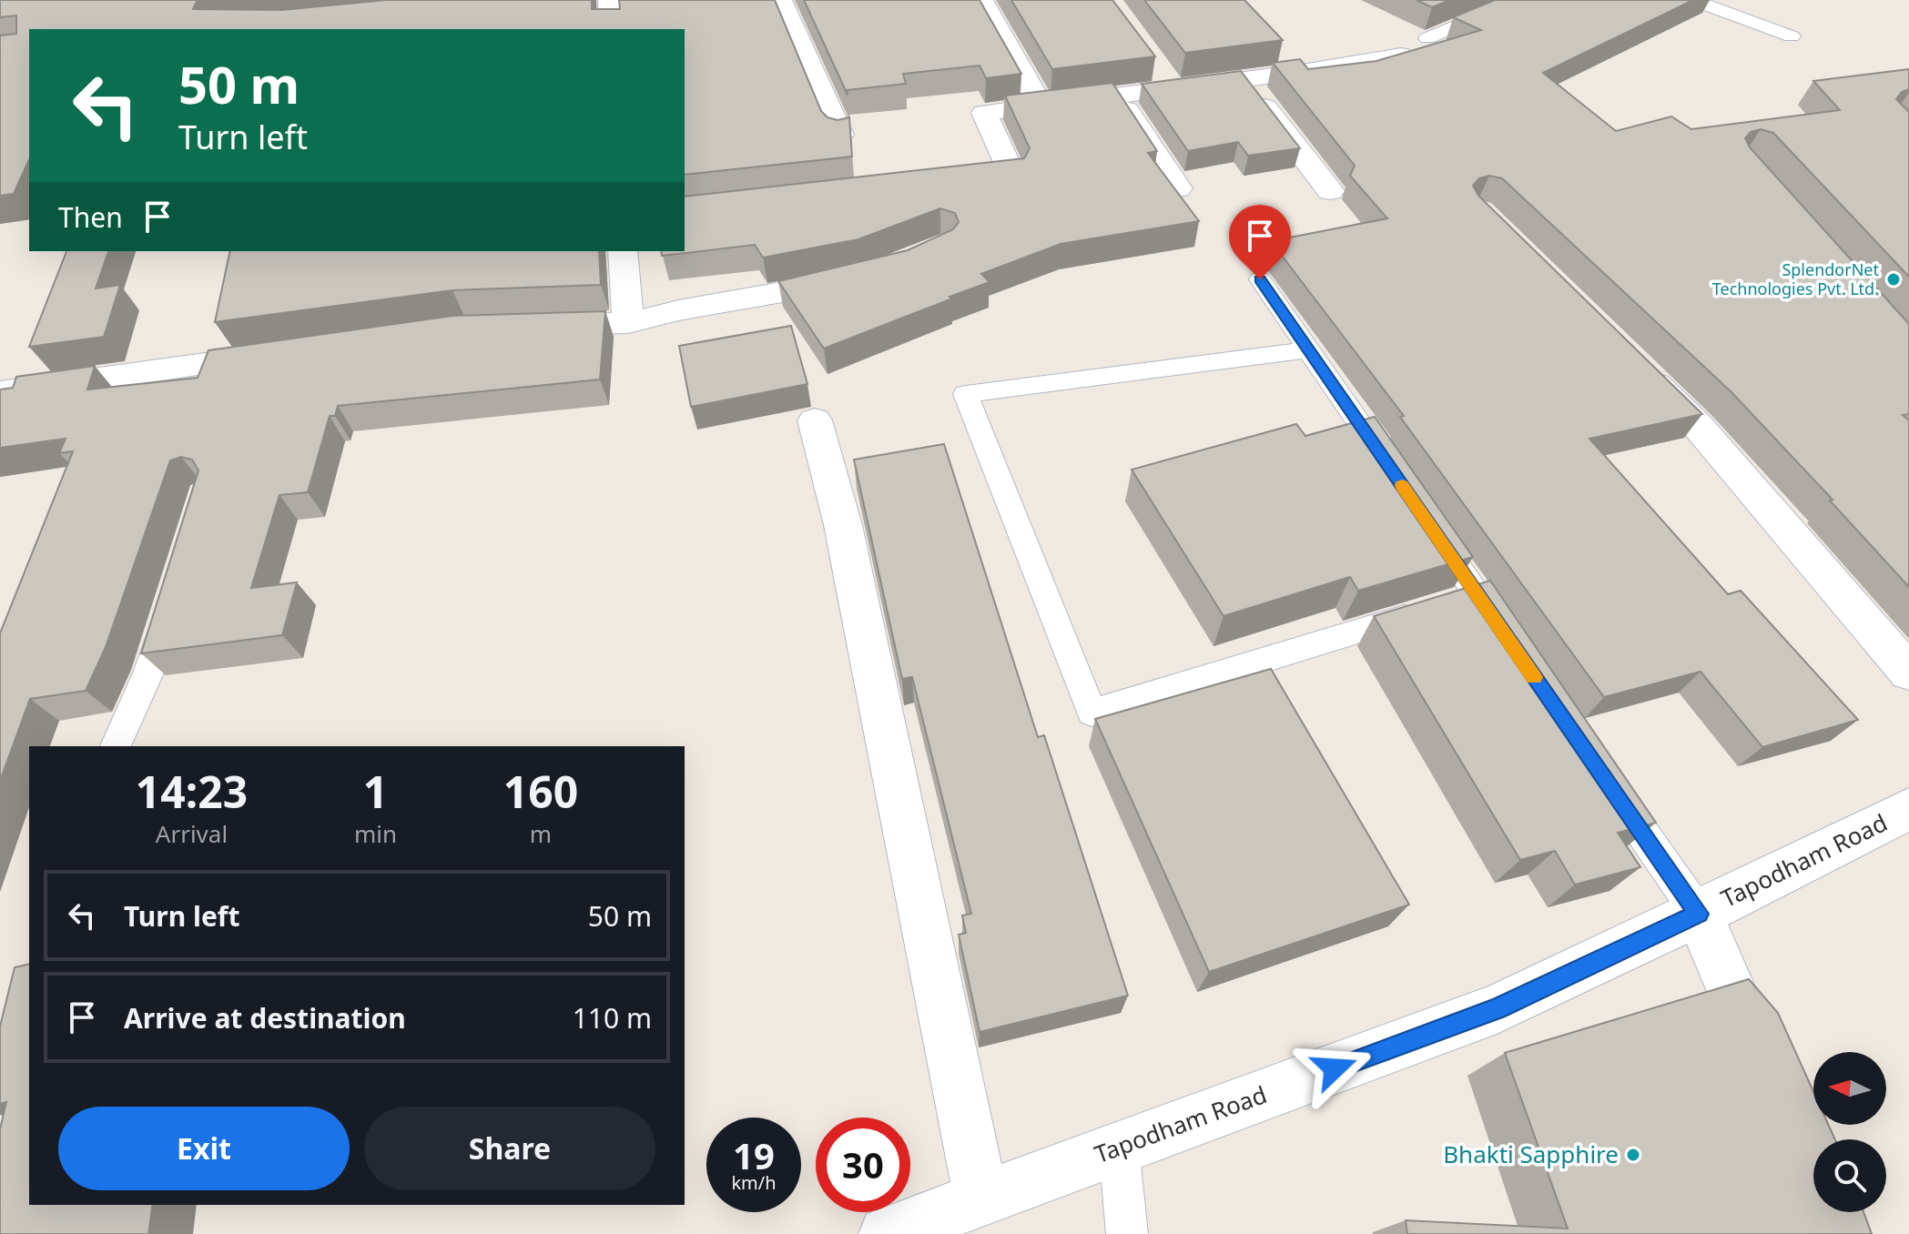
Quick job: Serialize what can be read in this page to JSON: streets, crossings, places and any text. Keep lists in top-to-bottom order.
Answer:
{
  "streets": {
    "street": ["Tapodham Road"]
  },
  "places": ["SplendorNet Technologies Pvt. Ltd.", "Bhakti Sapphire"],
  "north": "left",
  "page": {
    "turn": ["50 m", "Turn left"],
    "then": "Then",
    "eta": [
      "14:23",
      "Arrival",
      "1",
      "min",
      "160",
      "m"
    ],
    "list": [
      {
        "name": "Turn left",
        "value": "50 m"
      },
      {
        "name": "Arrive at destination",
        "value": "110 m"
      }
    ],
    "buttons": ["Exit", "Share"],
    "speed": "19 km/h",
    "limit": "30"
  }
}
